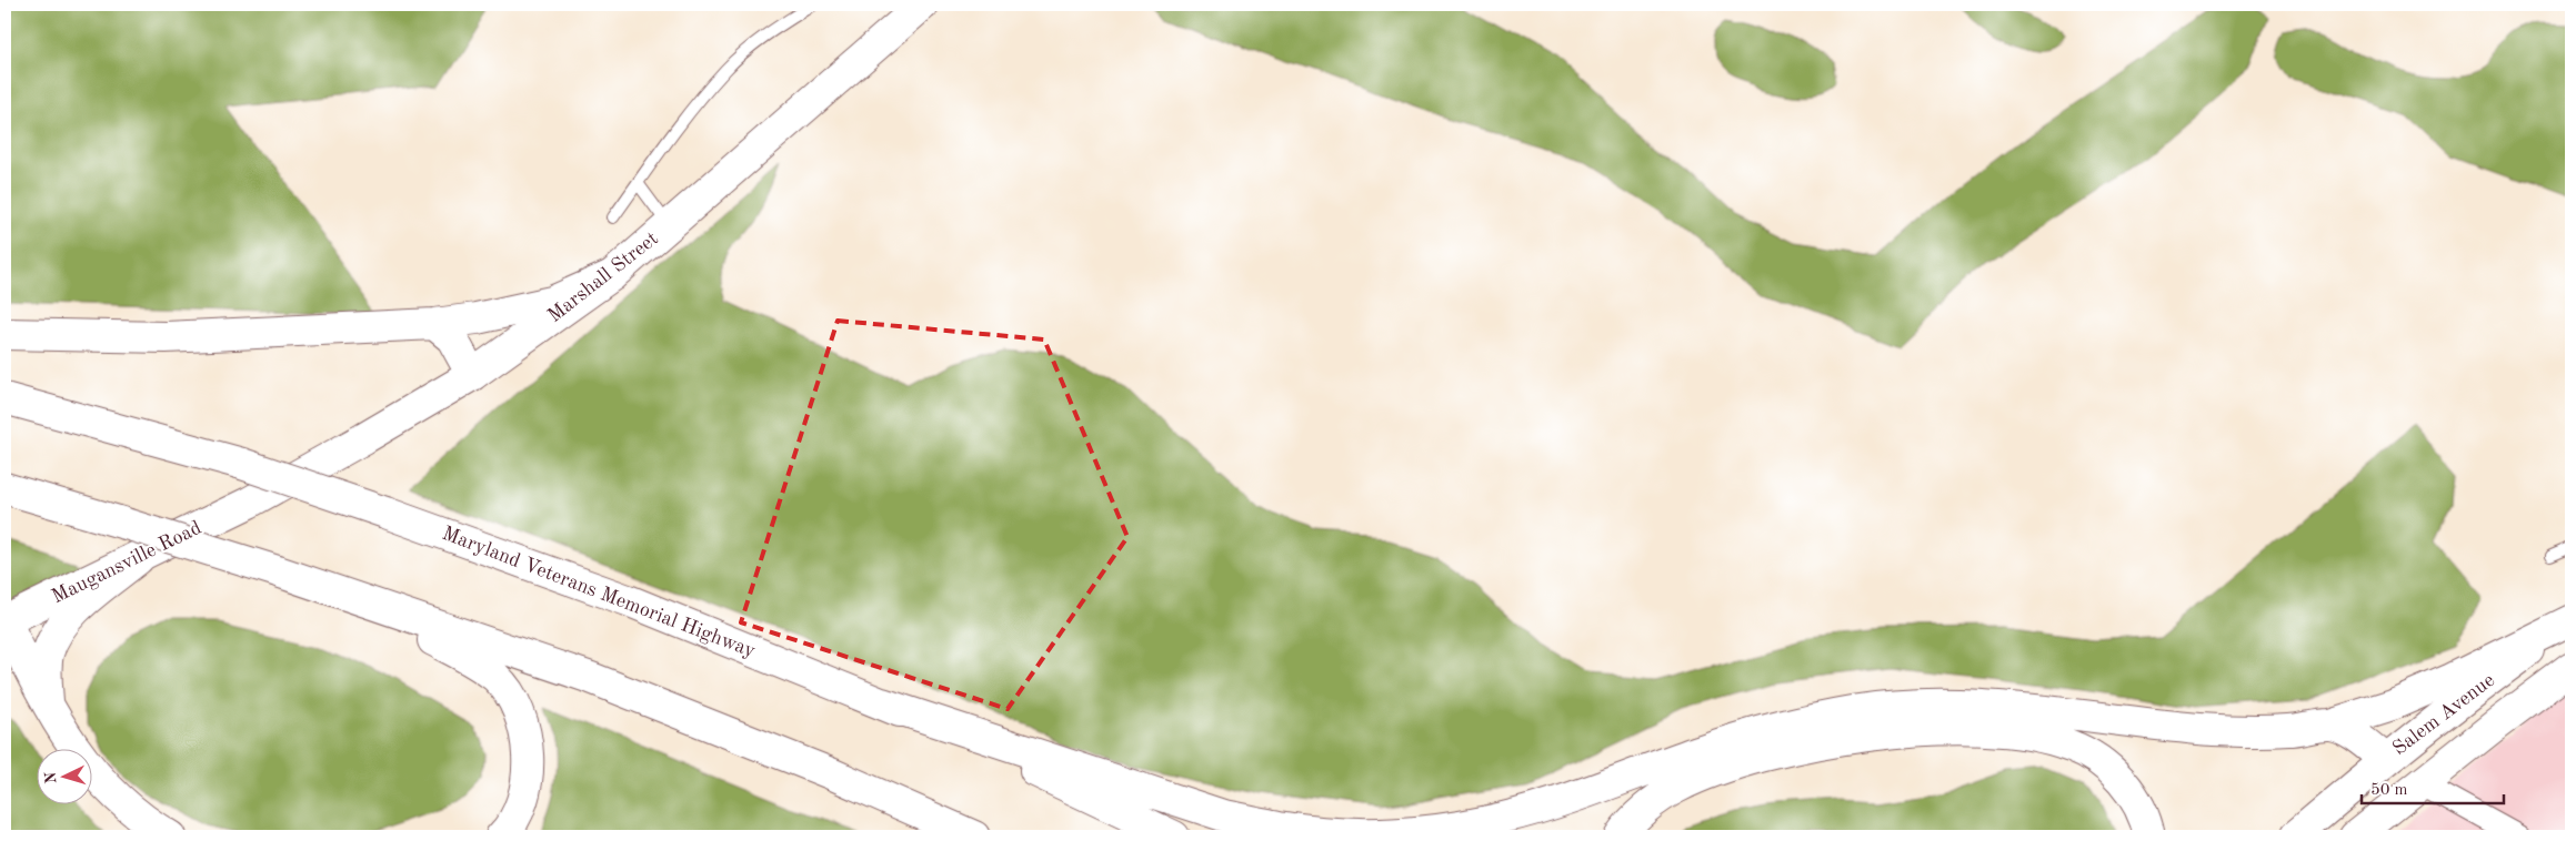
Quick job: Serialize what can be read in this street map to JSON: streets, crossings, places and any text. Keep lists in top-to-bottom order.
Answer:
{
  "streets": {
    "main road": [
      "Marshall Street",
      "Maugansville Road",
      "Maryland Veterans Memorial Highway",
      "Salem Avenue"
    ]
  },
  "crossings": [
    ["Marshall Street", "Maugansville Road"]
  ],
  "scale_bar": "50 m",
  "north": "left"
}
